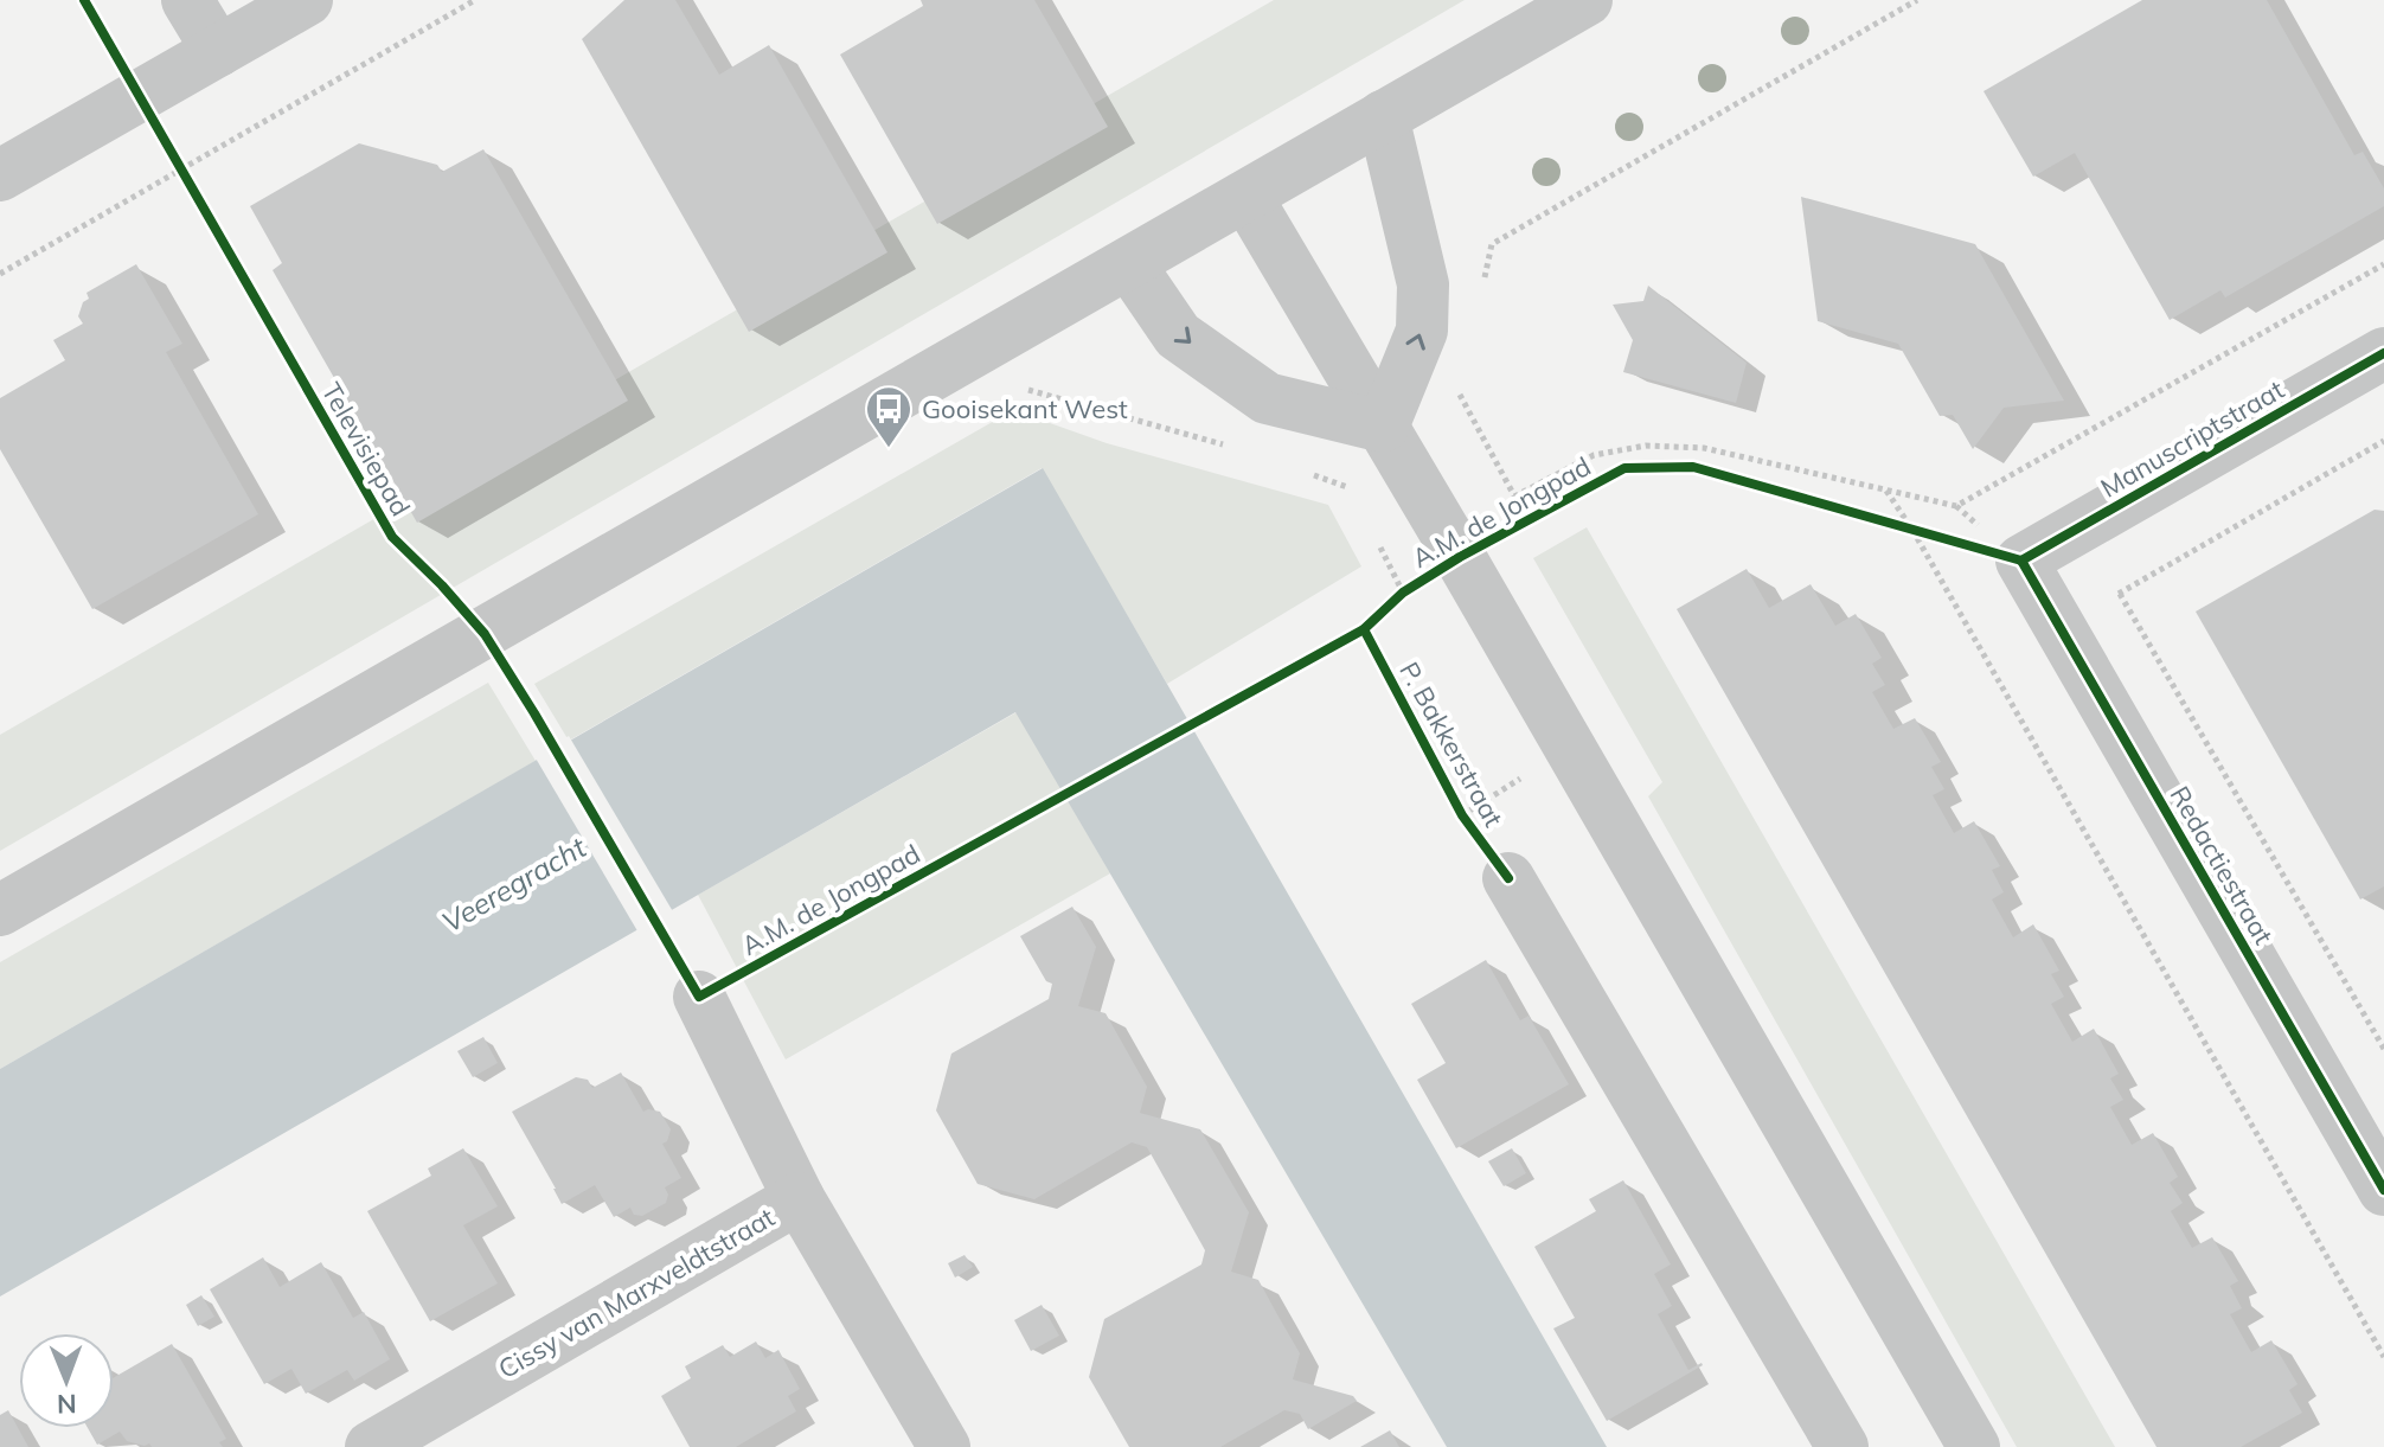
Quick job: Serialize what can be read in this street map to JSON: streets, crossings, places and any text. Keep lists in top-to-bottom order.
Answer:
{
  "streets": {
    "street": ["Manuscriptstraat", "Redactiestraat", "Cissy van Marxveldtstraat"],
    "path": ["A.M. de Jongpad"],
    "cycle path": ["Televisiepad", "P. Bakkerstraat"]
  },
  "crossings": [
    ["Manuscriptstraat", "Redactiestraat"]
  ],
  "water": ["Veeregracht"],
  "places": {
    "bus stop": ["Gooisekant West"]
  },
  "north": "bottom"
}
